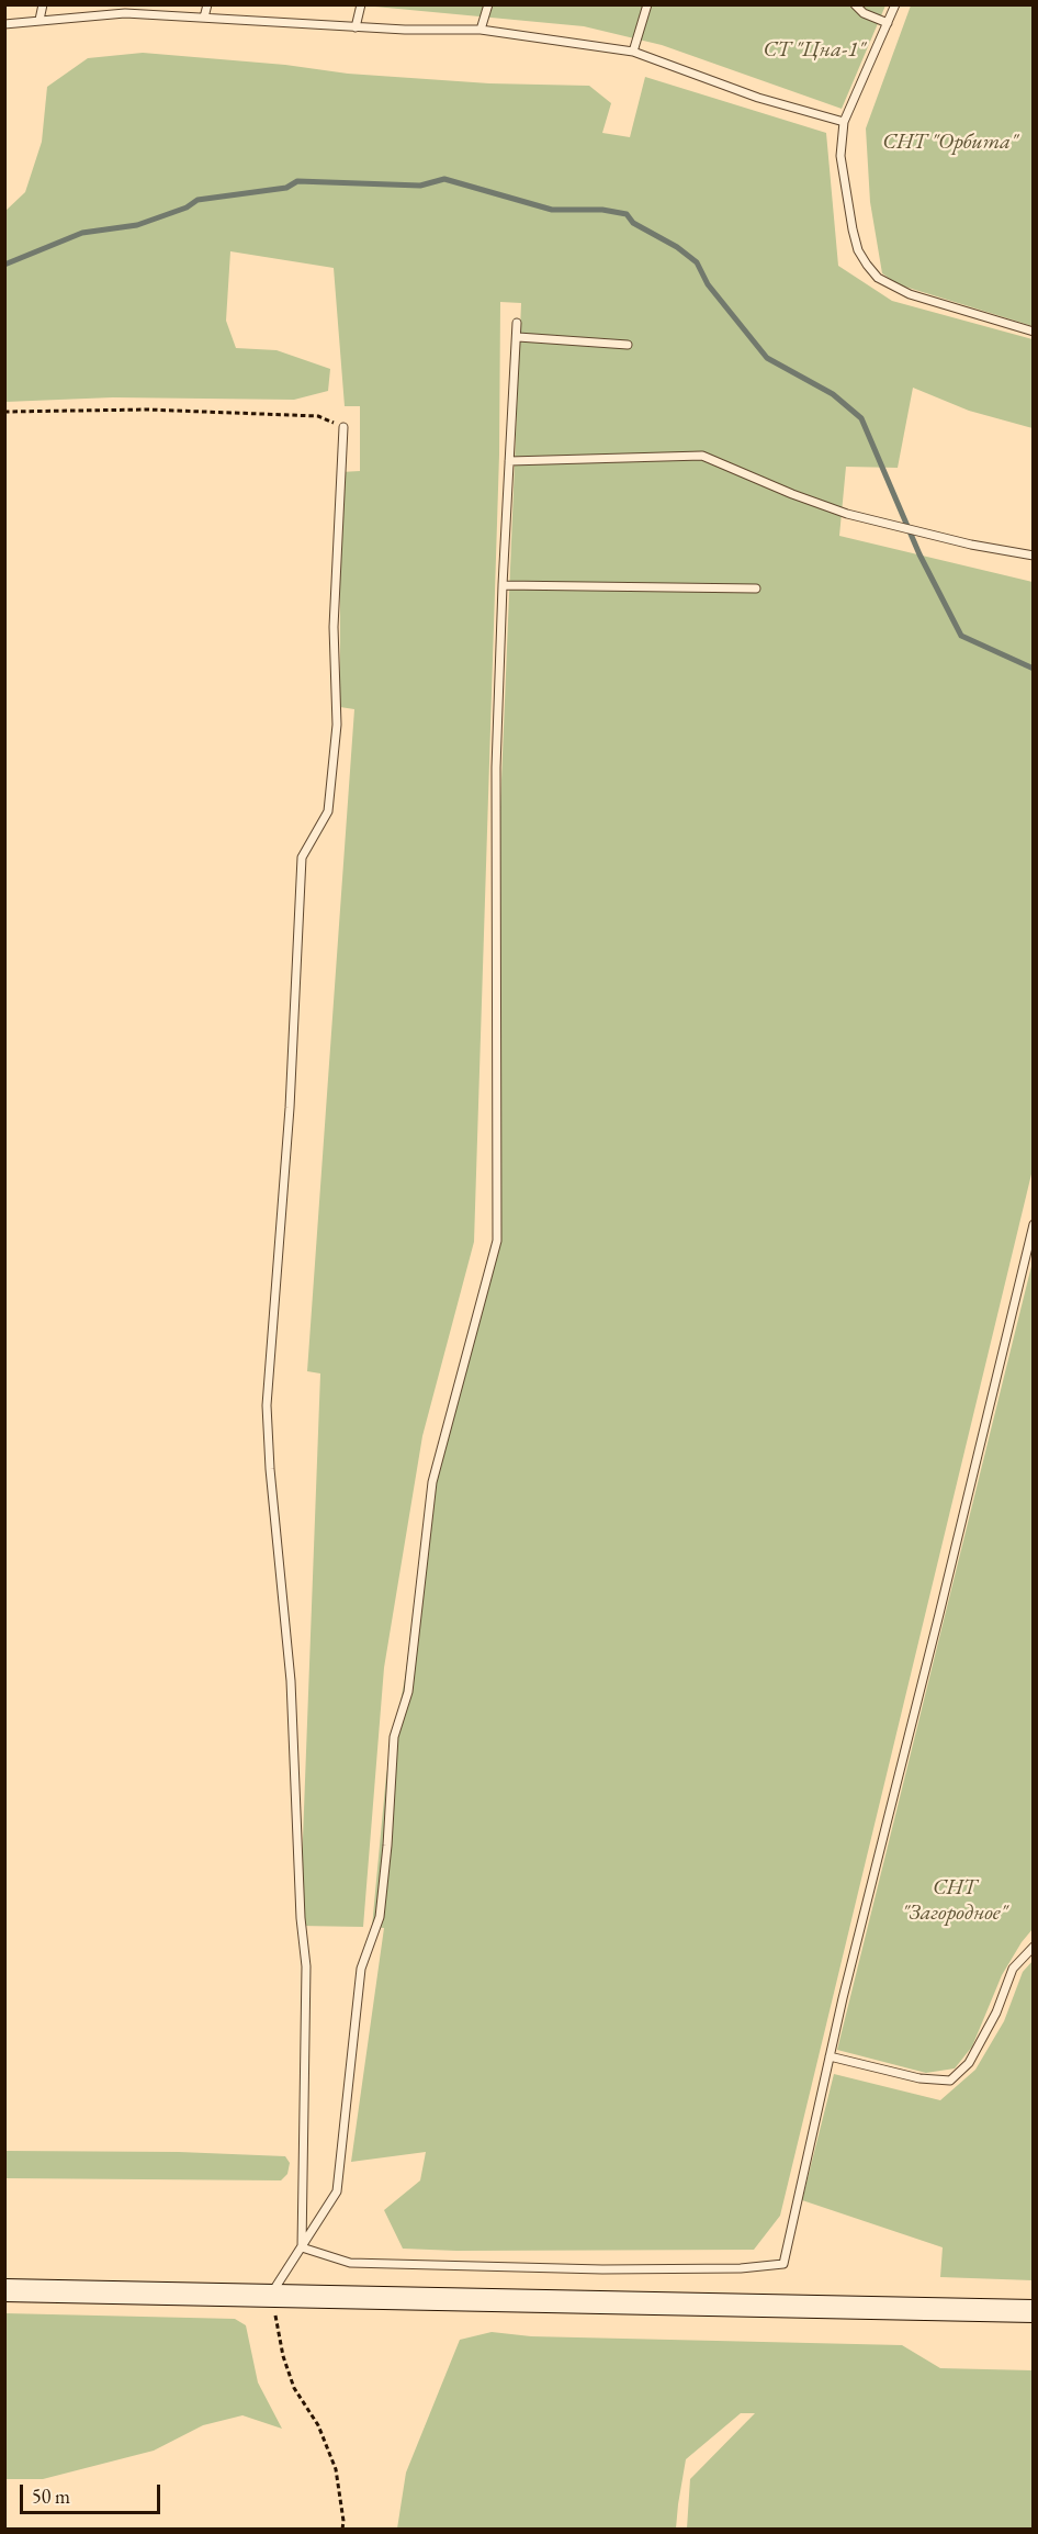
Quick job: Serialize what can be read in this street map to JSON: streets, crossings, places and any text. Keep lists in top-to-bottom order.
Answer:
{
  "parks": ["СТ \"Цна-1\"", "CНТ \"Орбита\"", "СНТ \"Загородное\""],
  "scale_bar": "50 m"
}
